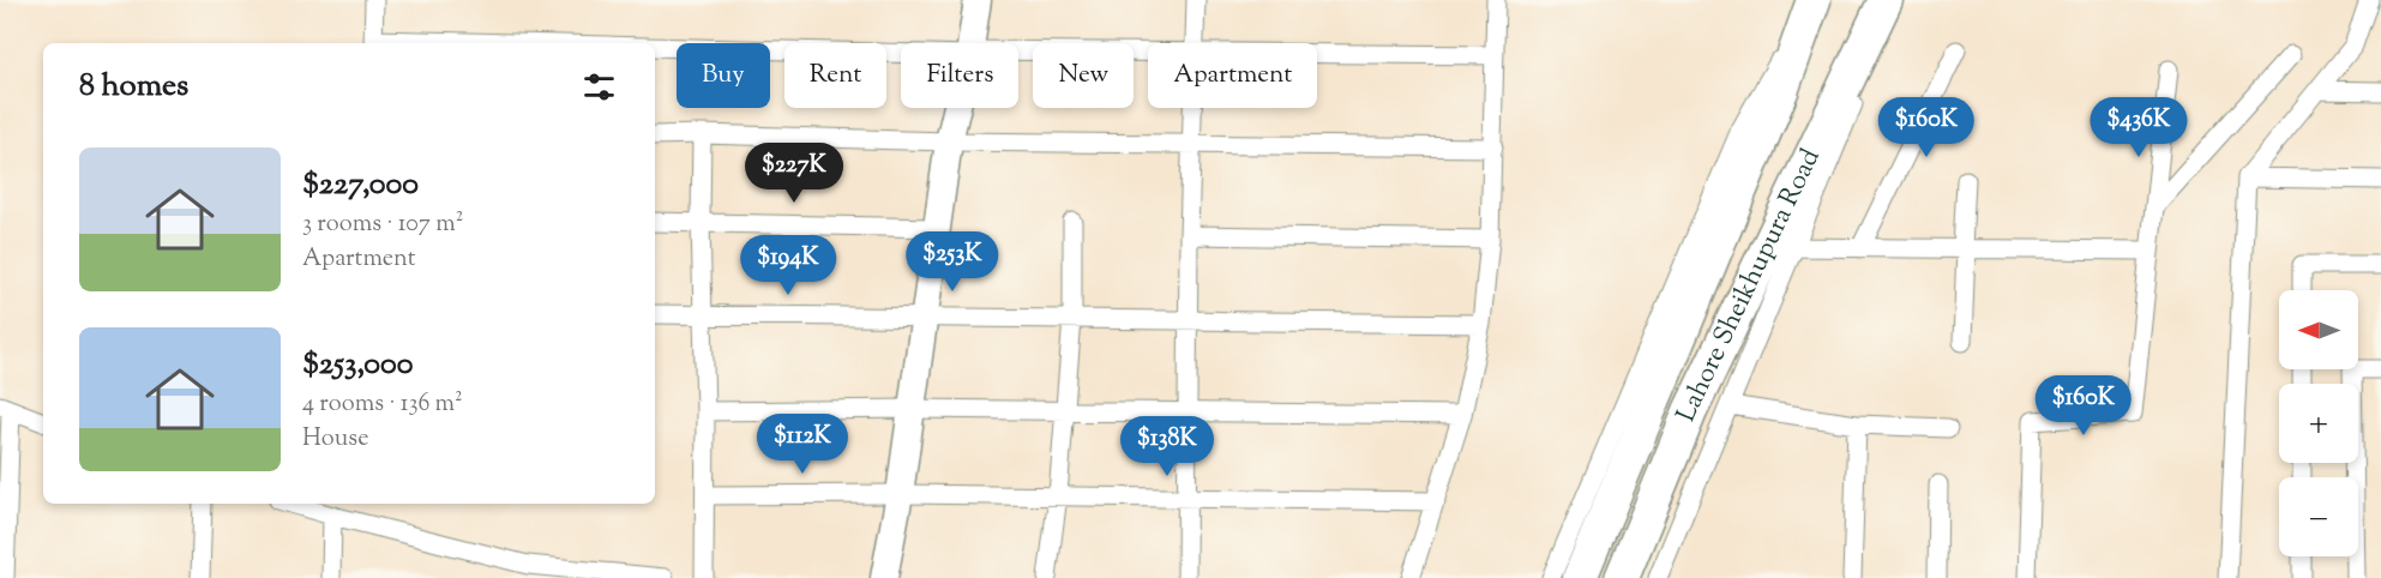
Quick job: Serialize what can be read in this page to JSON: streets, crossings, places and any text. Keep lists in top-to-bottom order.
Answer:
{
  "streets": {
    "highway": ["Lahore Sheikhupura Road"]
  },
  "north": "left",
  "page": {
    "chip": [
      "Buy",
      "Rent",
      "Filters",
      "New",
      "Apartment"
    ],
    "heading": "8 homes",
    "price": [
      "$160K",
      "$436K",
      "$227K",
      "$253K",
      "$194K",
      "$160K",
      "$112K",
      "$138K"
    ],
    "list": [
      {
        "name": "$227,000",
        "note": "3 rooms · 107 m² · Apartment"
      },
      {
        "name": "$253,000",
        "note": "4 rooms · 136 m² · House"
      }
    ],
    "map_buttons": ["+", "−"]
  }
}
